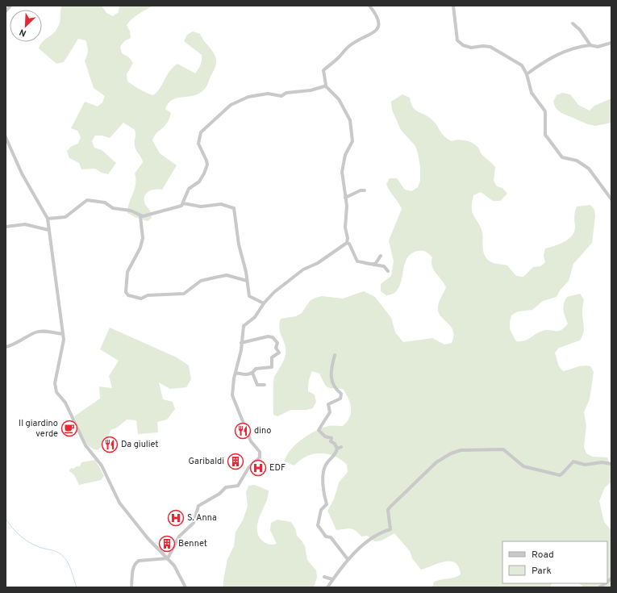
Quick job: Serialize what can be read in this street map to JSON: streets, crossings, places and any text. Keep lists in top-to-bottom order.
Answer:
{
  "places": {
    "cafe": ["Il giardino verde"],
    "restaurant": ["dino", "Da giuliet"],
    "building": ["Garibaldi", "Bennet"],
    "hospital": ["EDF", "S. Anna"]
  },
  "legend": ["Road", "Park"],
  "north": "bottom left"
}
